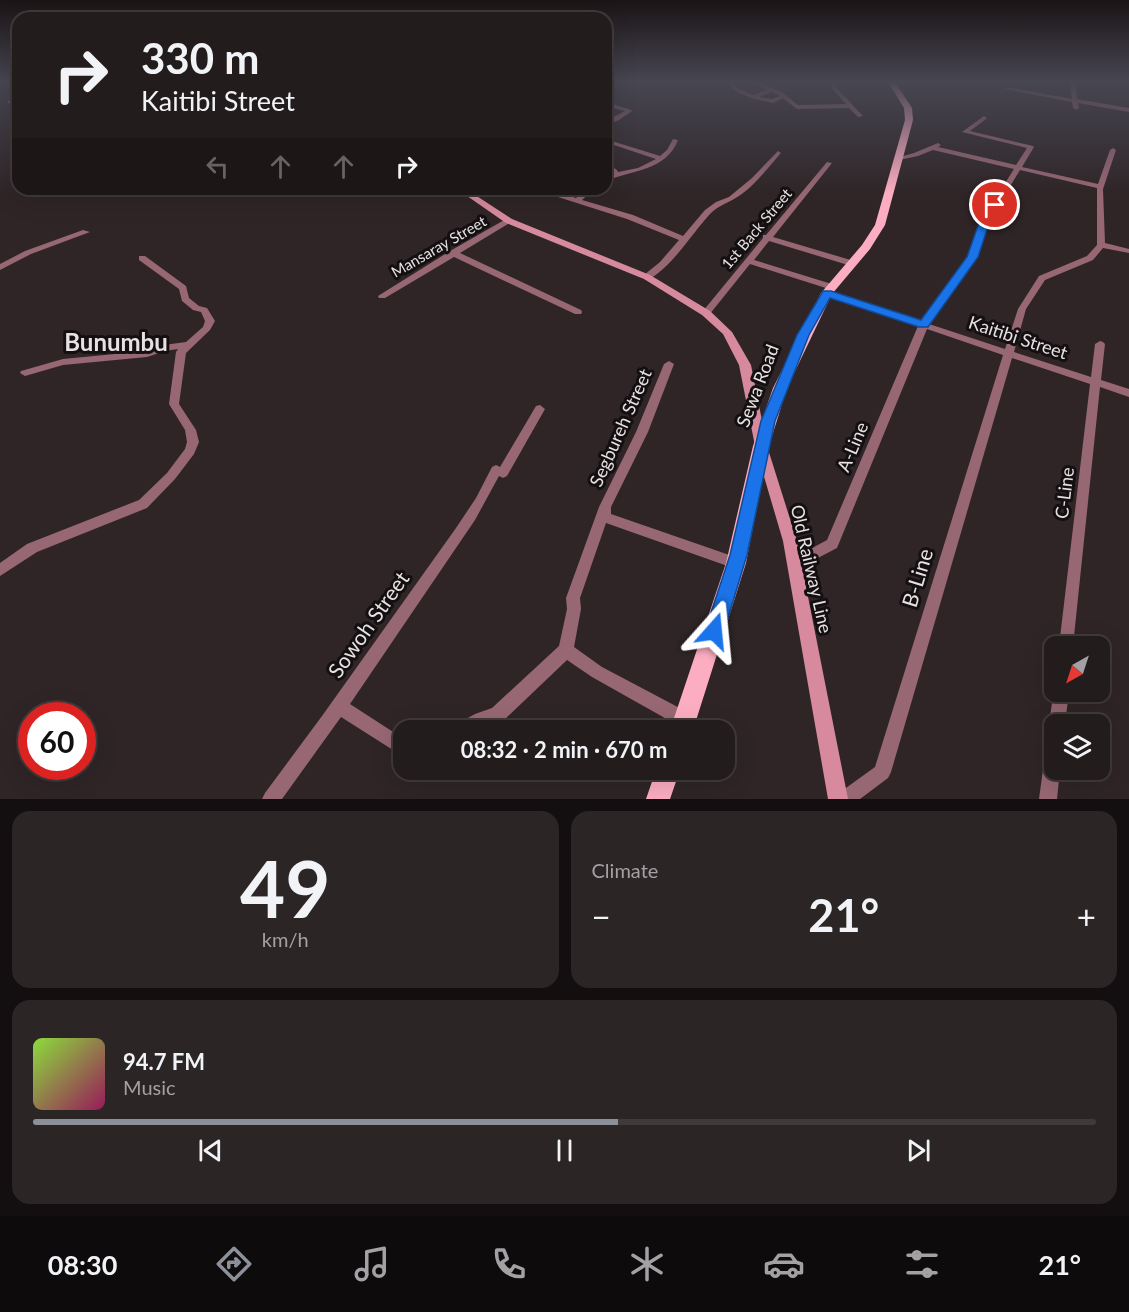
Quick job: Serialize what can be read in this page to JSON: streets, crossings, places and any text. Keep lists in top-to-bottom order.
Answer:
{
  "streets": {
    "main road": ["Sewa Road"],
    "street": [
      "1st Back Street",
      "Mansaray Street",
      "Kaitibi Street",
      "Segbureh Street",
      "A-Line",
      "C-Line",
      "Old Railway Line",
      "B-Line",
      "Sowoh Street"
    ]
  },
  "crossings": [
    ["1st Back Street", "Kaitibi Street"],
    ["1st Back Street", "Old Railway Line"],
    ["Mansaray Street", "Old Railway Line"],
    ["Kaitibi Street", "Sewa Road"],
    ["Kaitibi Street", "A-Line"],
    ["Kaitibi Street", "C-Line"],
    ["Kaitibi Street", "B-Line"],
    ["Sewa Road", "Old Railway Line"],
    ["A-Line", "Old Railway Line"]
  ],
  "districts": ["Bunumbu"],
  "north": "bottom left",
  "page": {
    "turn": ["330 m", "Kaitibi Street"],
    "limit": "60",
    "trip": "08:32 · 2 min · 670 m",
    "tile": [
      ["49", "km/h"],
      "Climate"
    ],
    "heat": ["−", "21°", "+"],
    "song": ["94.7 FM", "Music"],
    "tabs": ["08:30", "21°"]
  }
}
